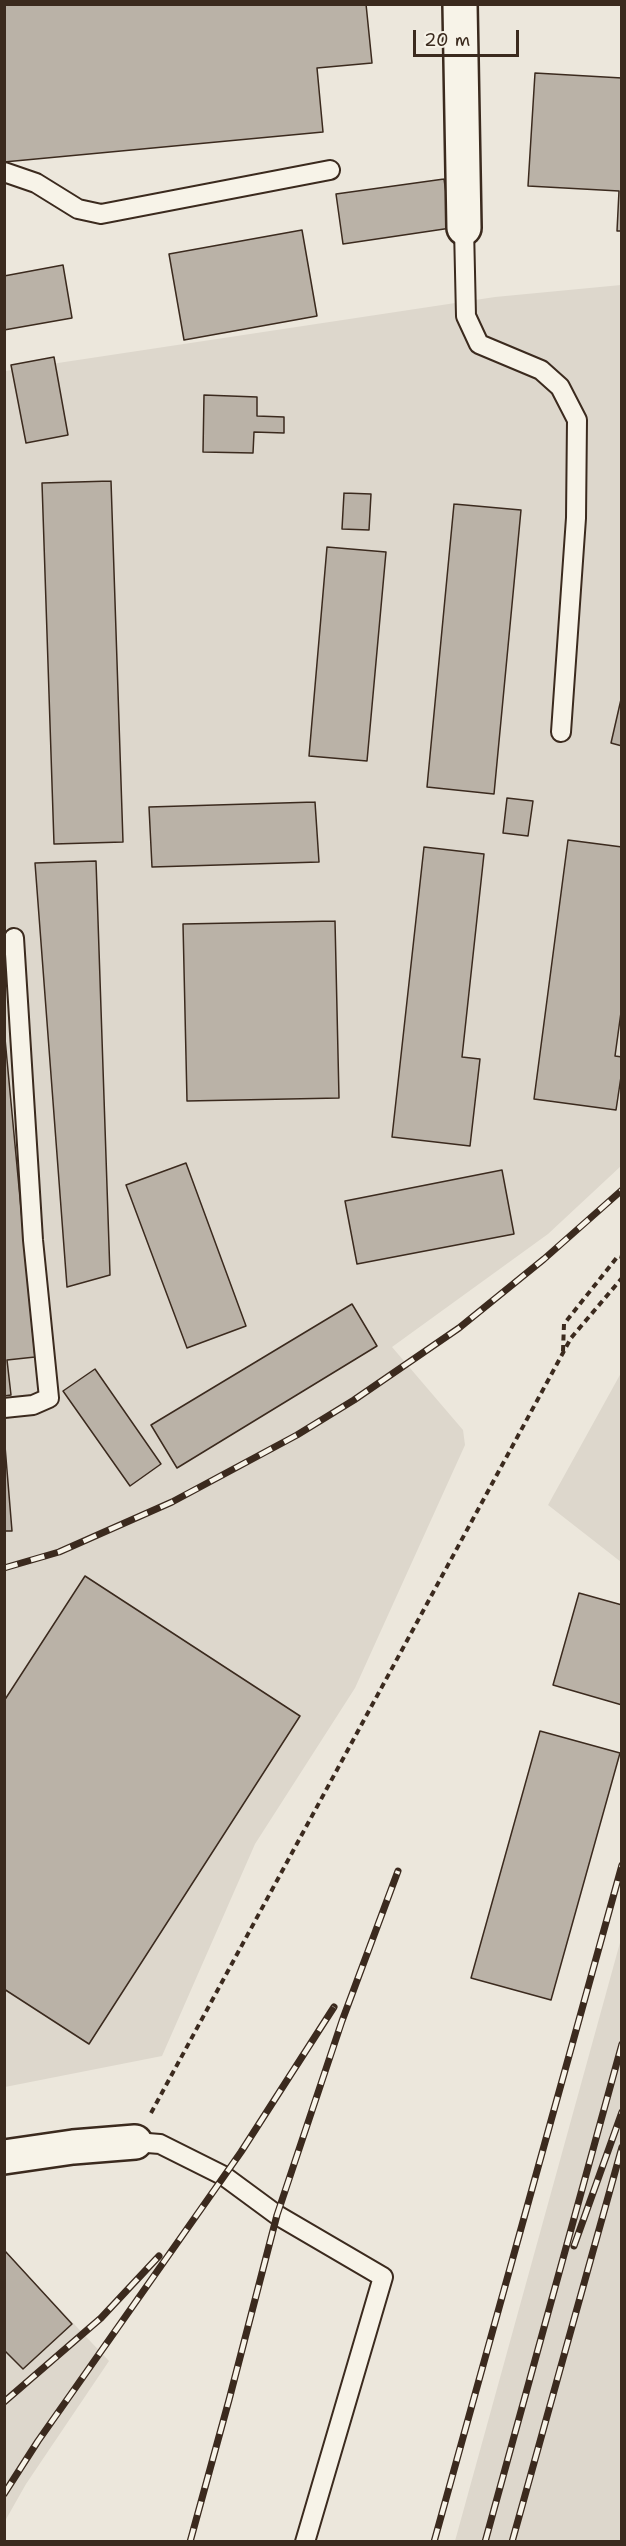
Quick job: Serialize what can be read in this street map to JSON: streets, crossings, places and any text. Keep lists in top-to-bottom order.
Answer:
{
  "scale_bar": "20 m"
}
